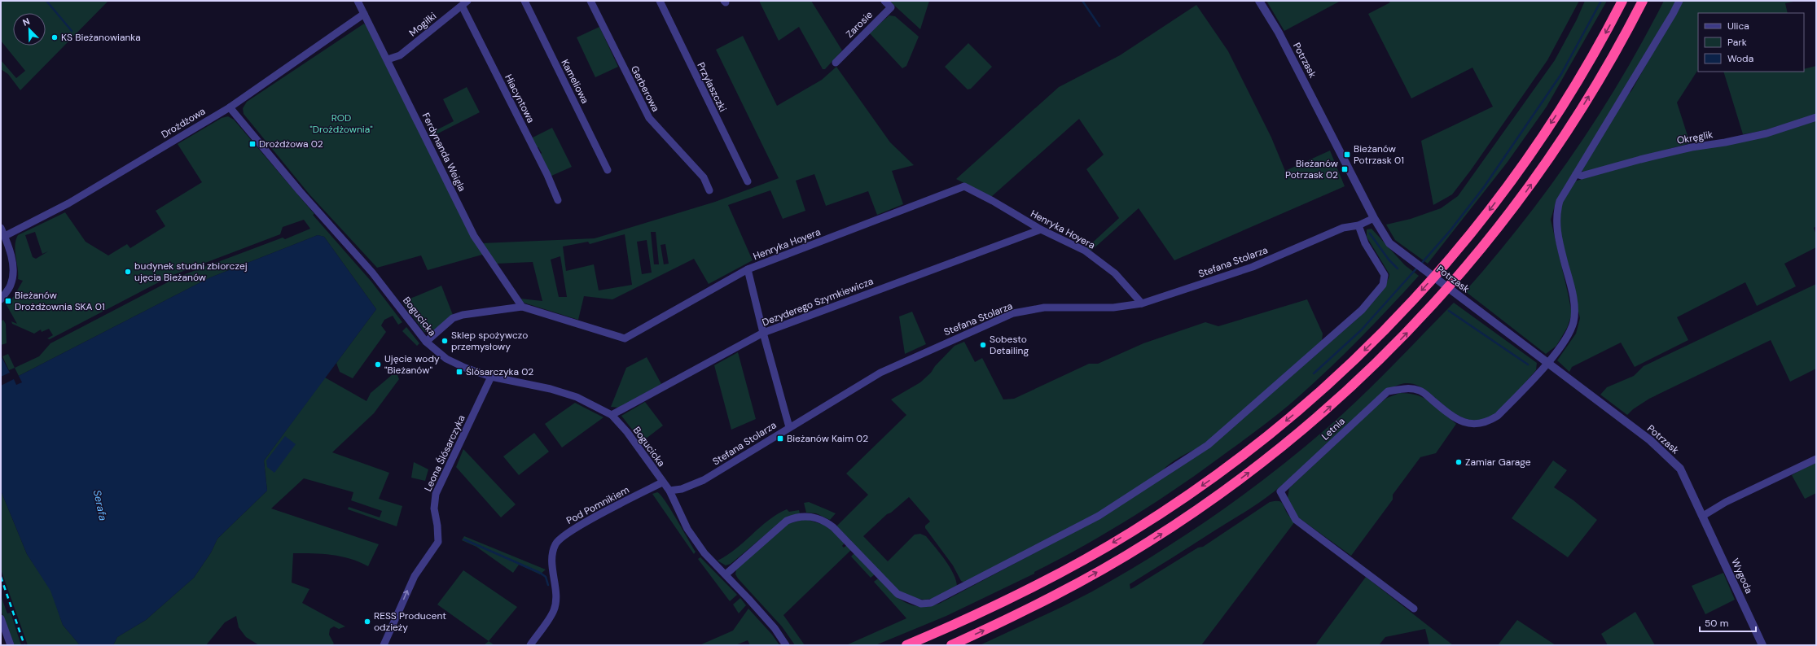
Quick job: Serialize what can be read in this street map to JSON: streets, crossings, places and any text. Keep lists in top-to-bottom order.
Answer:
{
  "streets": {
    "street": [
      "Mogiłki",
      "Zarosie",
      "Potrzask",
      "Kameliowa",
      "Przylaszczki",
      "Gerberowa",
      "Hiacyntowa",
      "Drożdżowa",
      "Okręglik",
      "Ferdynanda Weigla",
      "Henryka Hoyera",
      "Stefana Stolarza",
      "Dezyderego Szymkiewicza",
      "Bogucicka",
      "Letnia",
      "Leona Ślósarczyka",
      "Pod Pomnikiem",
      "Wygoda"
    ]
  },
  "crossings": [
    ["Mogiłki", "Hiacyntowa"],
    ["Mogiłki", "Ferdynanda Weigla"],
    ["Potrzask", "Stefana Stolarza"],
    ["Potrzask", "Letnia"],
    ["Potrzask", "Wygoda"],
    ["Drożdżowa", "Ferdynanda Weigla"],
    ["Drożdżowa", "Bogucicka"],
    ["Ferdynanda Weigla", "Henryka Hoyera"],
    ["Henryka Hoyera", "Stefana Stolarza"],
    ["Henryka Hoyera", "Dezyderego Szymkiewicza"],
    ["Henryka Hoyera", "Bogucicka"],
    ["Stefana Stolarza", "Bogucicka"],
    ["Dezyderego Szymkiewicza", "Bogucicka"],
    ["Bogucicka", "Leona Ślósarczyka"],
    ["Bogucicka", "Pod Pomnikiem"]
  ],
  "one_way": ["Leona Ślósarczyka"],
  "water": ["Serafa"],
  "parks": ["ROD \"Drożdżownia\""],
  "places": {
    "other": [
      "KS Bieżanowianka",
      "budynek studni zbiorczej ujęcia Bieżanów",
      "Sklep spożywczo przemysłowy",
      "Sobesto Detailing",
      "Ujęcie wody \"Bieżanów\"",
      "Zamiar Garage",
      "RESS Producent odzieży"
    ],
    "transit": [
      "Drożdżowa 02",
      "Bieżanów Potrzask 01",
      "Bieżanów Potrzask 02",
      "Bieżanów Drożdżownia SKA 01",
      "Ślósarczyka 02",
      "Bieżanów Kaim 02"
    ]
  },
  "legend": ["Ulica", "Park", "Woda"],
  "scale_bar": "50 m",
  "north": "top left"
}
